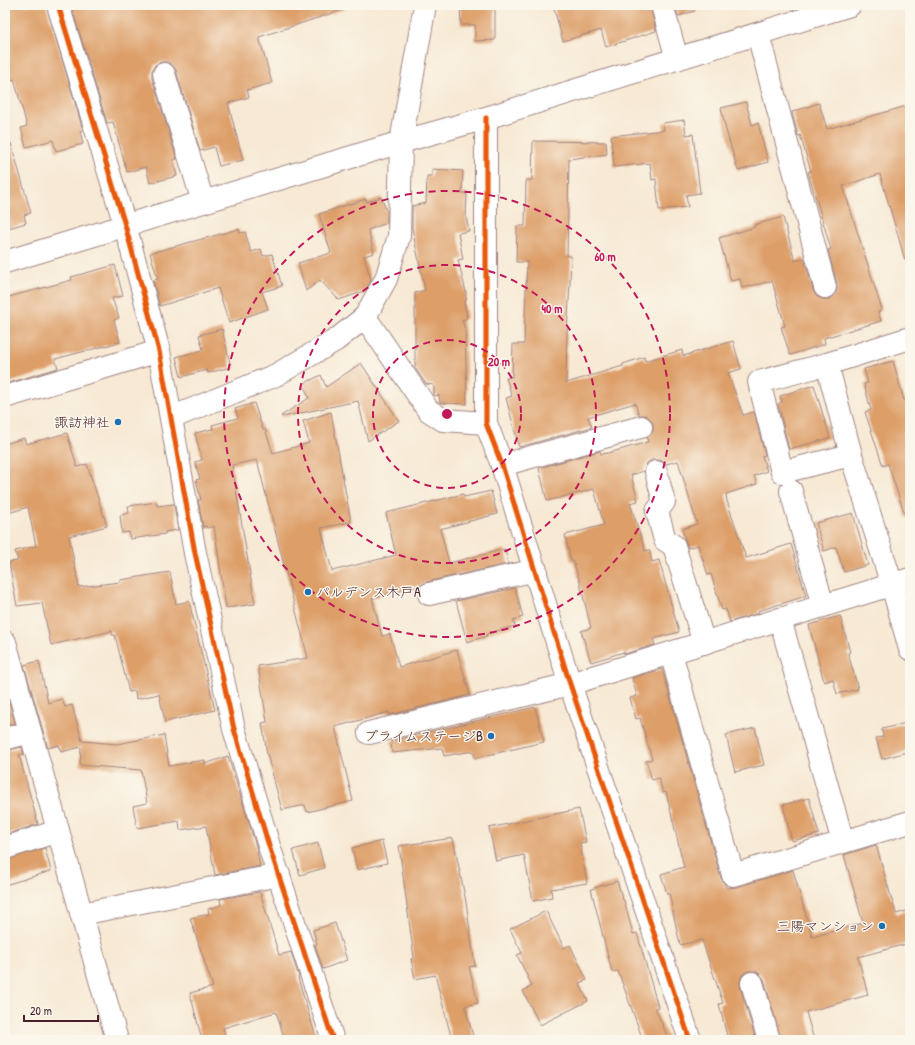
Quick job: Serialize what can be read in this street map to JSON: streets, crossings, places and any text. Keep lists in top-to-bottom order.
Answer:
{
  "places": [
    "諏訪神社",
    "パルデンス木戸A",
    "プライムステージB",
    "三陽マンション"
  ],
  "scale_bar": "20 m",
  "rings": ["60 m", "40 m", "20 m"]
}
